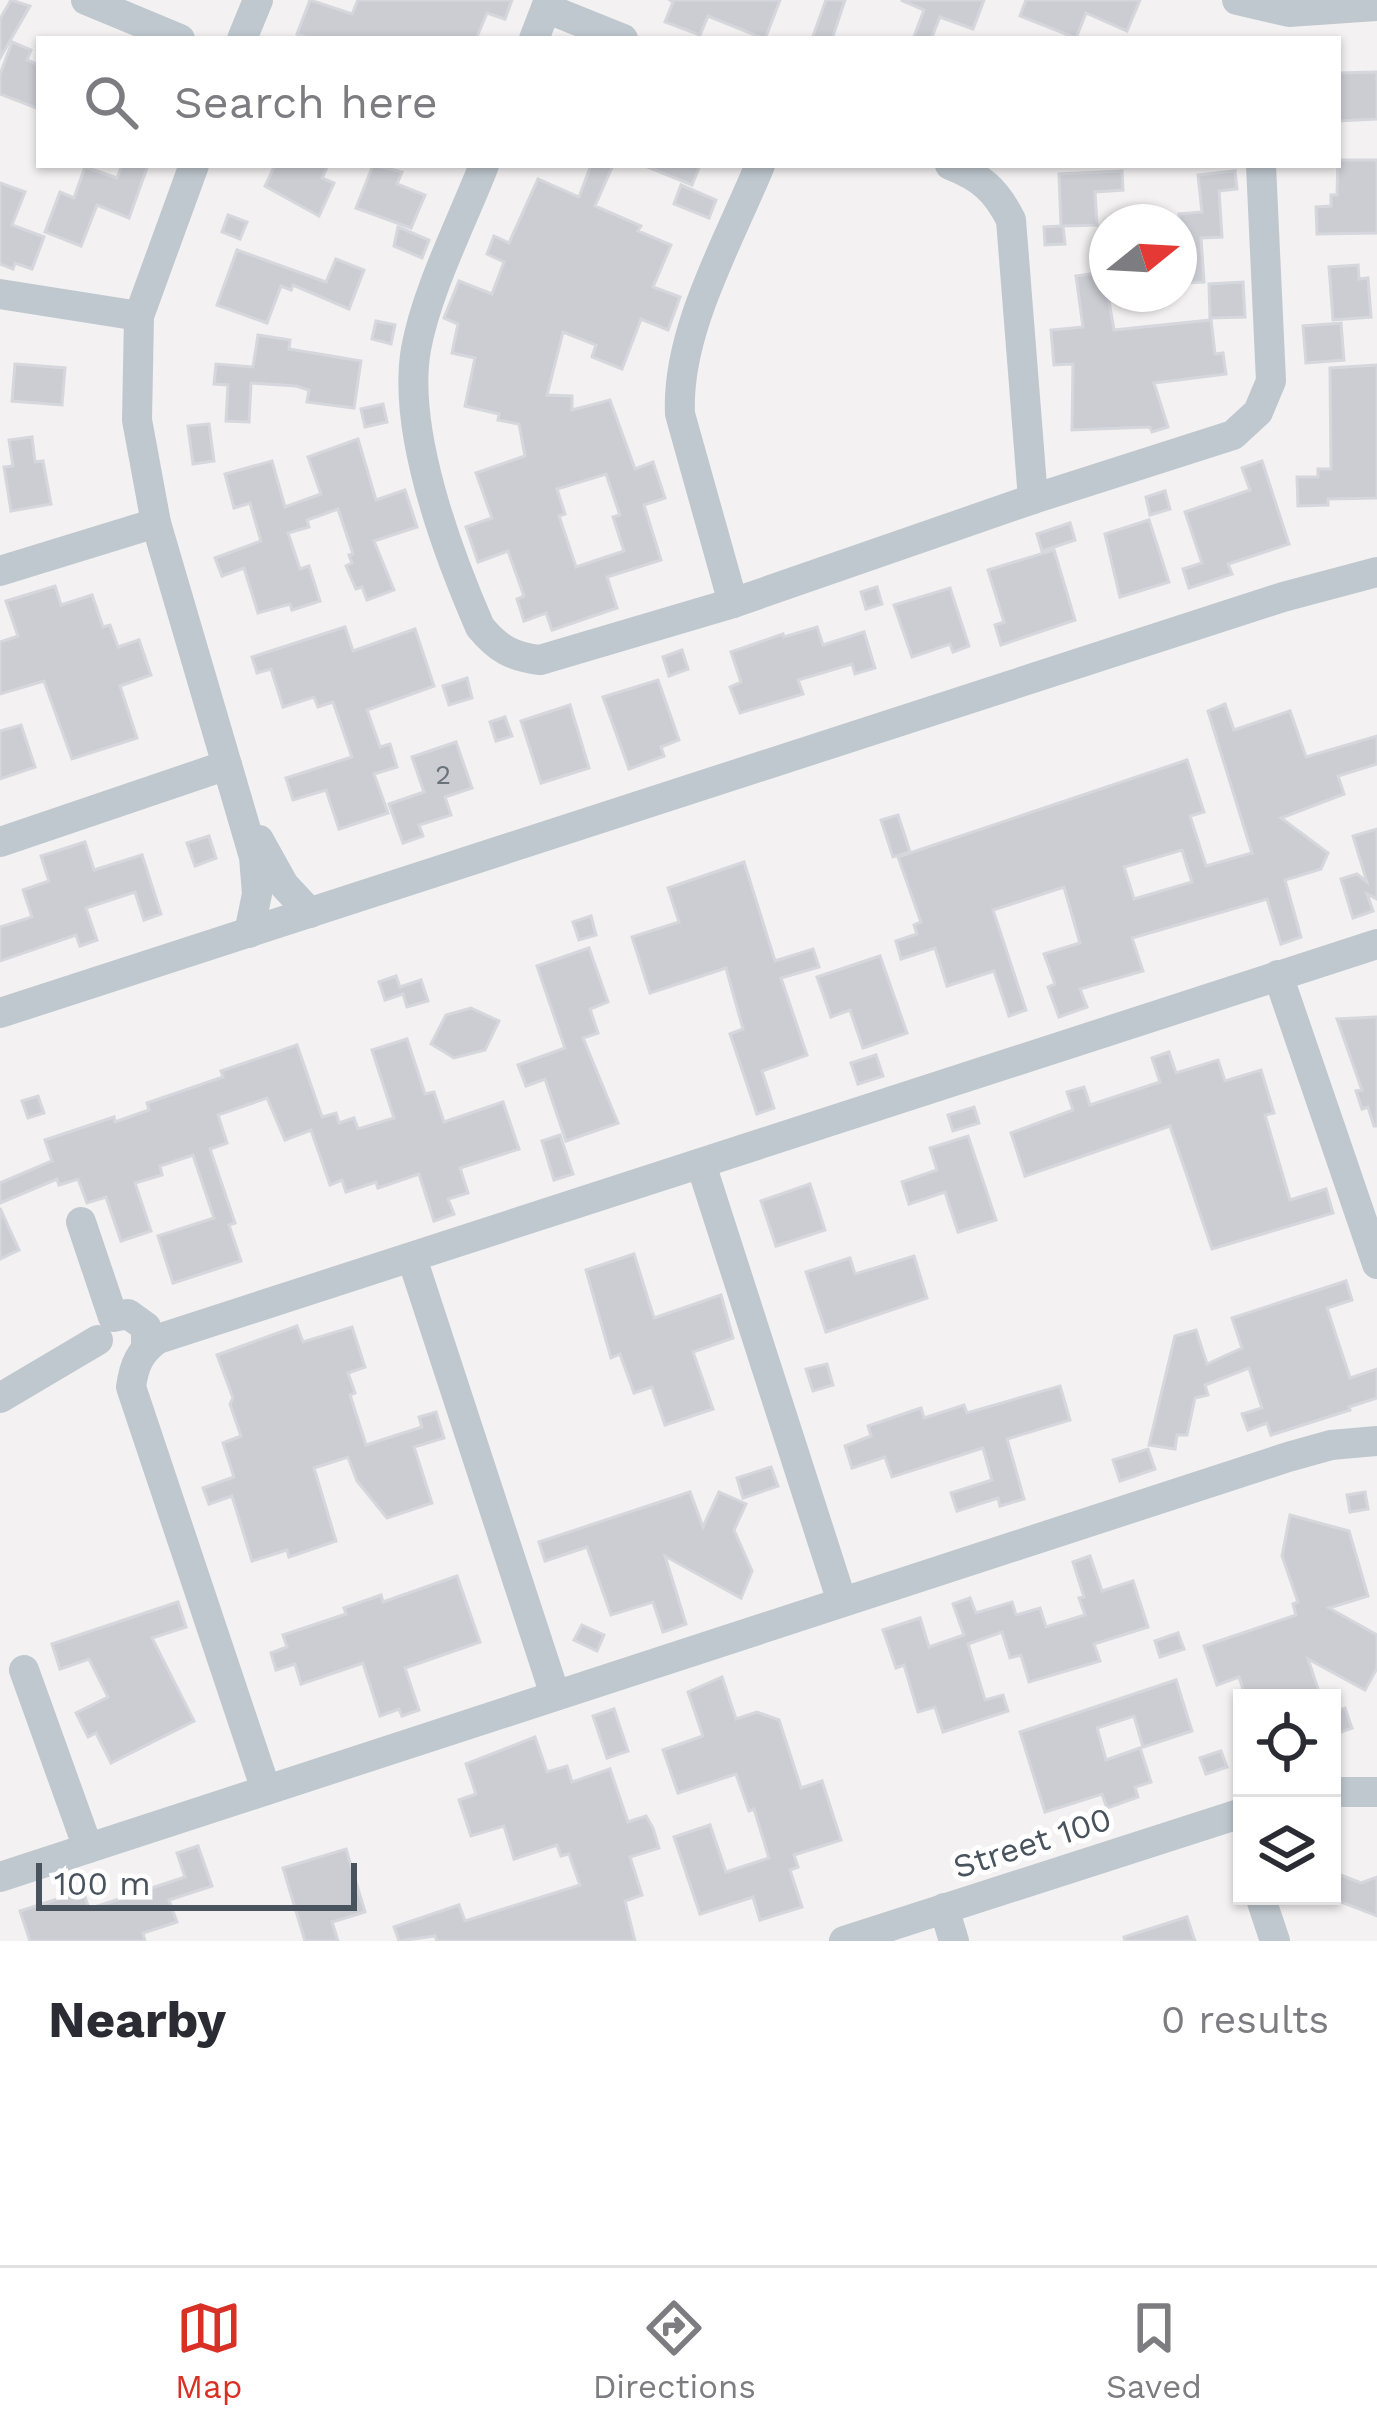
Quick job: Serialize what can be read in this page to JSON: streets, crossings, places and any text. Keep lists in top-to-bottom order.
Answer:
{
  "streets": {
    "street": ["Street 100"]
  },
  "house_numbers": ["2"],
  "scale_bar": "100 m",
  "north": "right",
  "page": {
    "search": "Search here",
    "scale": "100 m",
    "heading": ["Nearby", "0 results"],
    "nav": ["Map", "Directions", "Saved"]
  }
}
